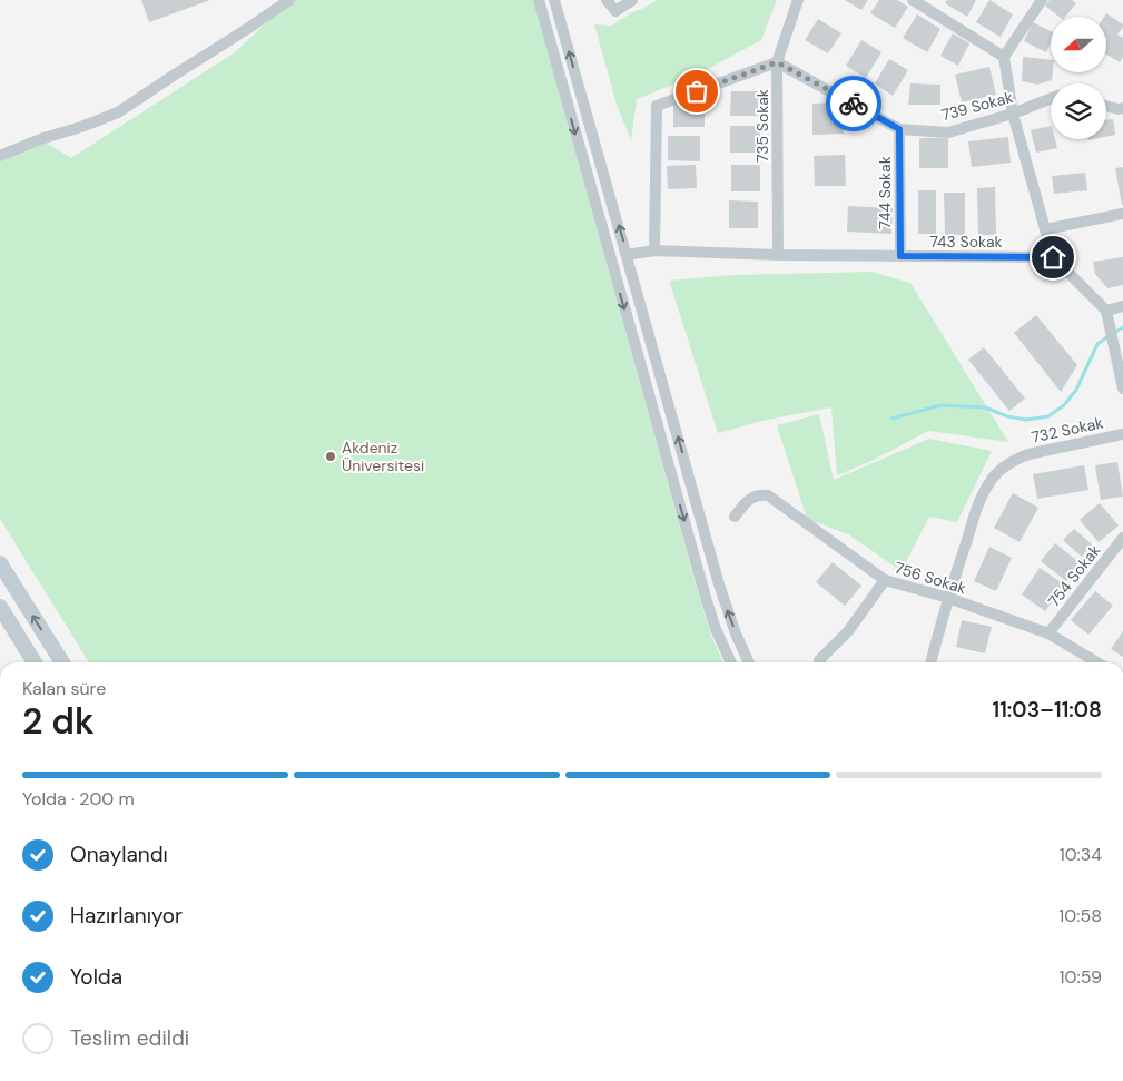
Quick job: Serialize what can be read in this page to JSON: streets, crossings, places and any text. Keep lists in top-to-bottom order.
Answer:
{
  "streets": {
    "street": [
      "739 Sokak",
      "735 Sokak",
      "744 Sokak",
      "743 Sokak",
      "732 Sokak",
      "754 Sokak",
      "756 Sokak"
    ]
  },
  "crossings": [
    ["739 Sokak", "735 Sokak"],
    ["739 Sokak", "744 Sokak"],
    ["735 Sokak", "743 Sokak"],
    ["744 Sokak", "743 Sokak"],
    ["732 Sokak", "756 Sokak"],
    ["754 Sokak", "756 Sokak"]
  ],
  "places": ["Akdeniz Üniversitesi"],
  "north": "left",
  "page": {
    "heading": ["2 dk", "Kalan süre", "11:03–11:08"],
    "bar": "Yolda · 200 m",
    "list": [
      ["Onaylandı", "10:34"],
      ["Hazırlanıyor", "10:58"],
      ["Yolda", "10:59"],
      "Teslim edildi"
    ]
  }
}
